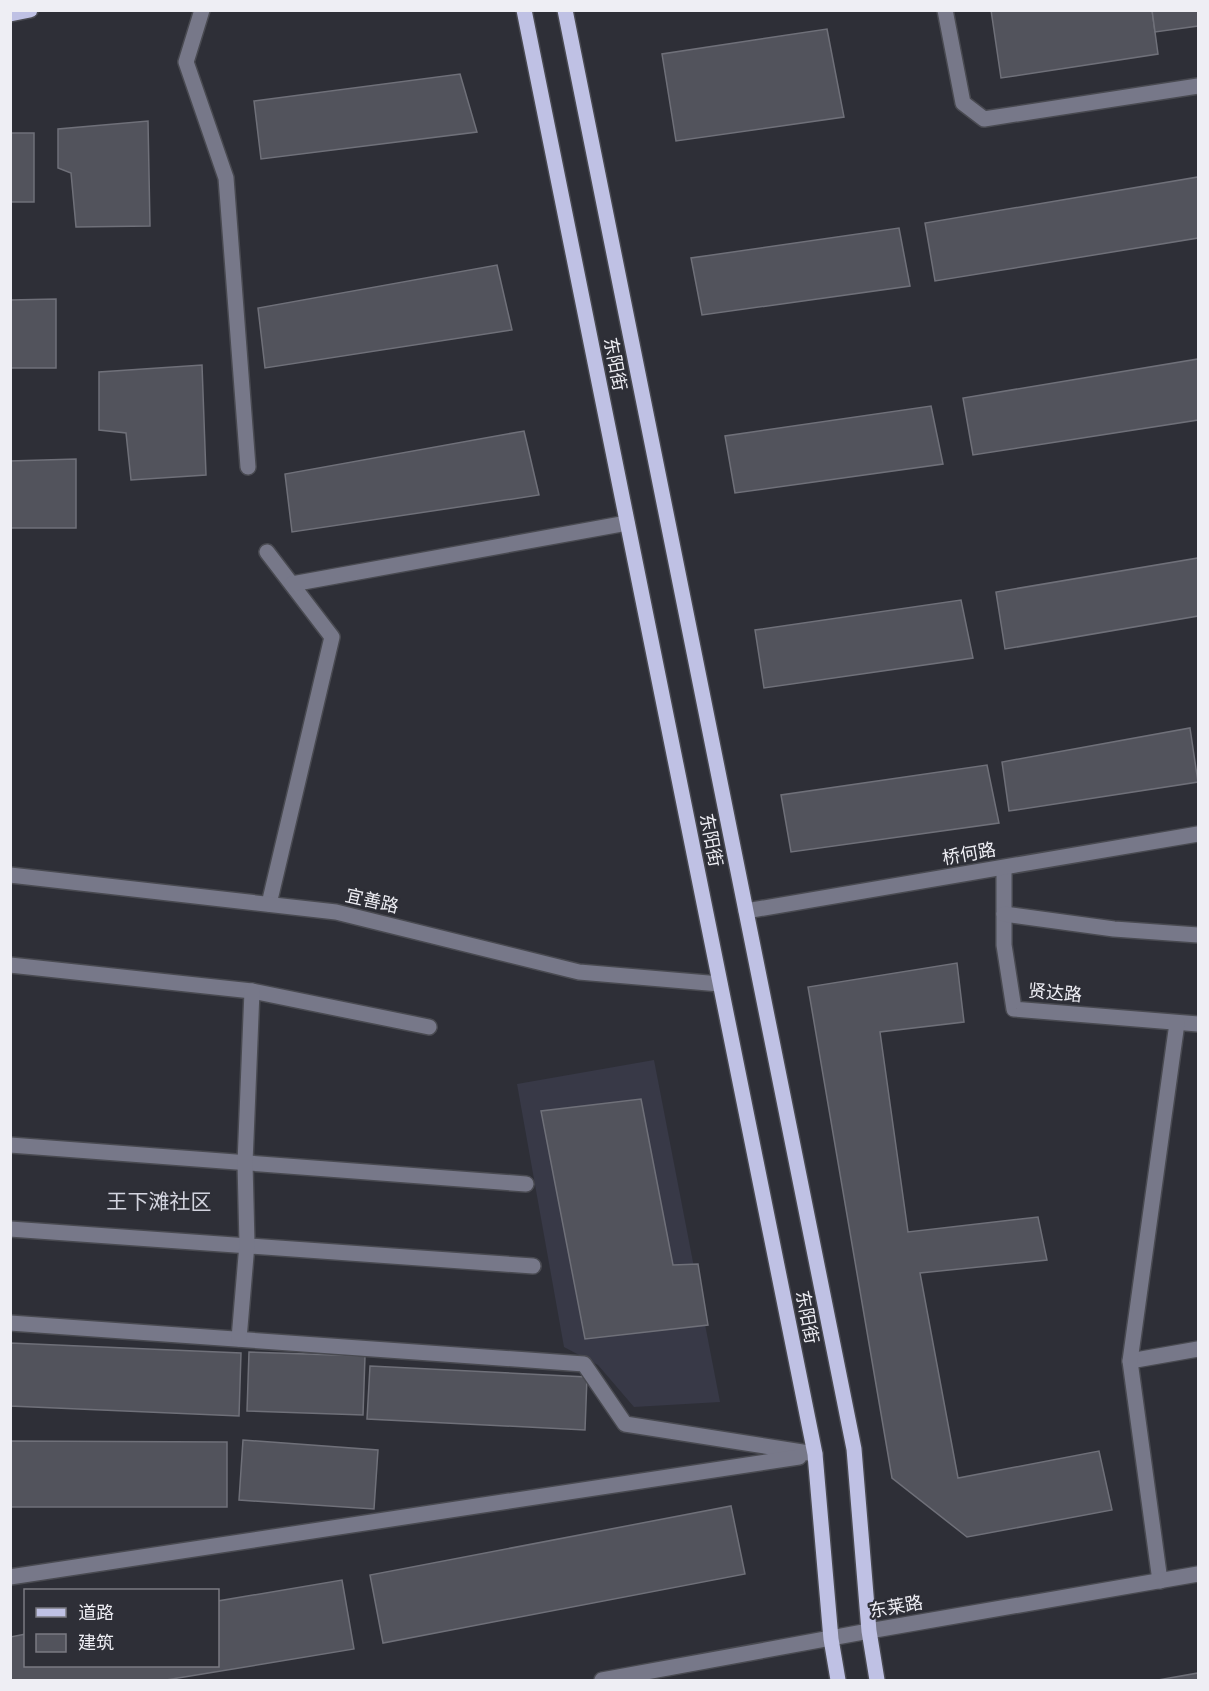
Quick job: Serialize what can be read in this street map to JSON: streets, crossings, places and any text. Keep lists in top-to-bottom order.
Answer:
{
  "streets": {
    "main road": ["东阳街"],
    "street": [
      "桥何路",
      "宜善路",
      "贤达路",
      "东莱路"
    ]
  },
  "crossings": [
    ["东阳街", "桥何路"],
    ["东阳街", "宜善路"],
    ["东阳街", "东莱路"],
    ["桥何路", "贤达路"]
  ],
  "districts": ["王下滩社区"],
  "legend": ["道路", "建筑"]
}
